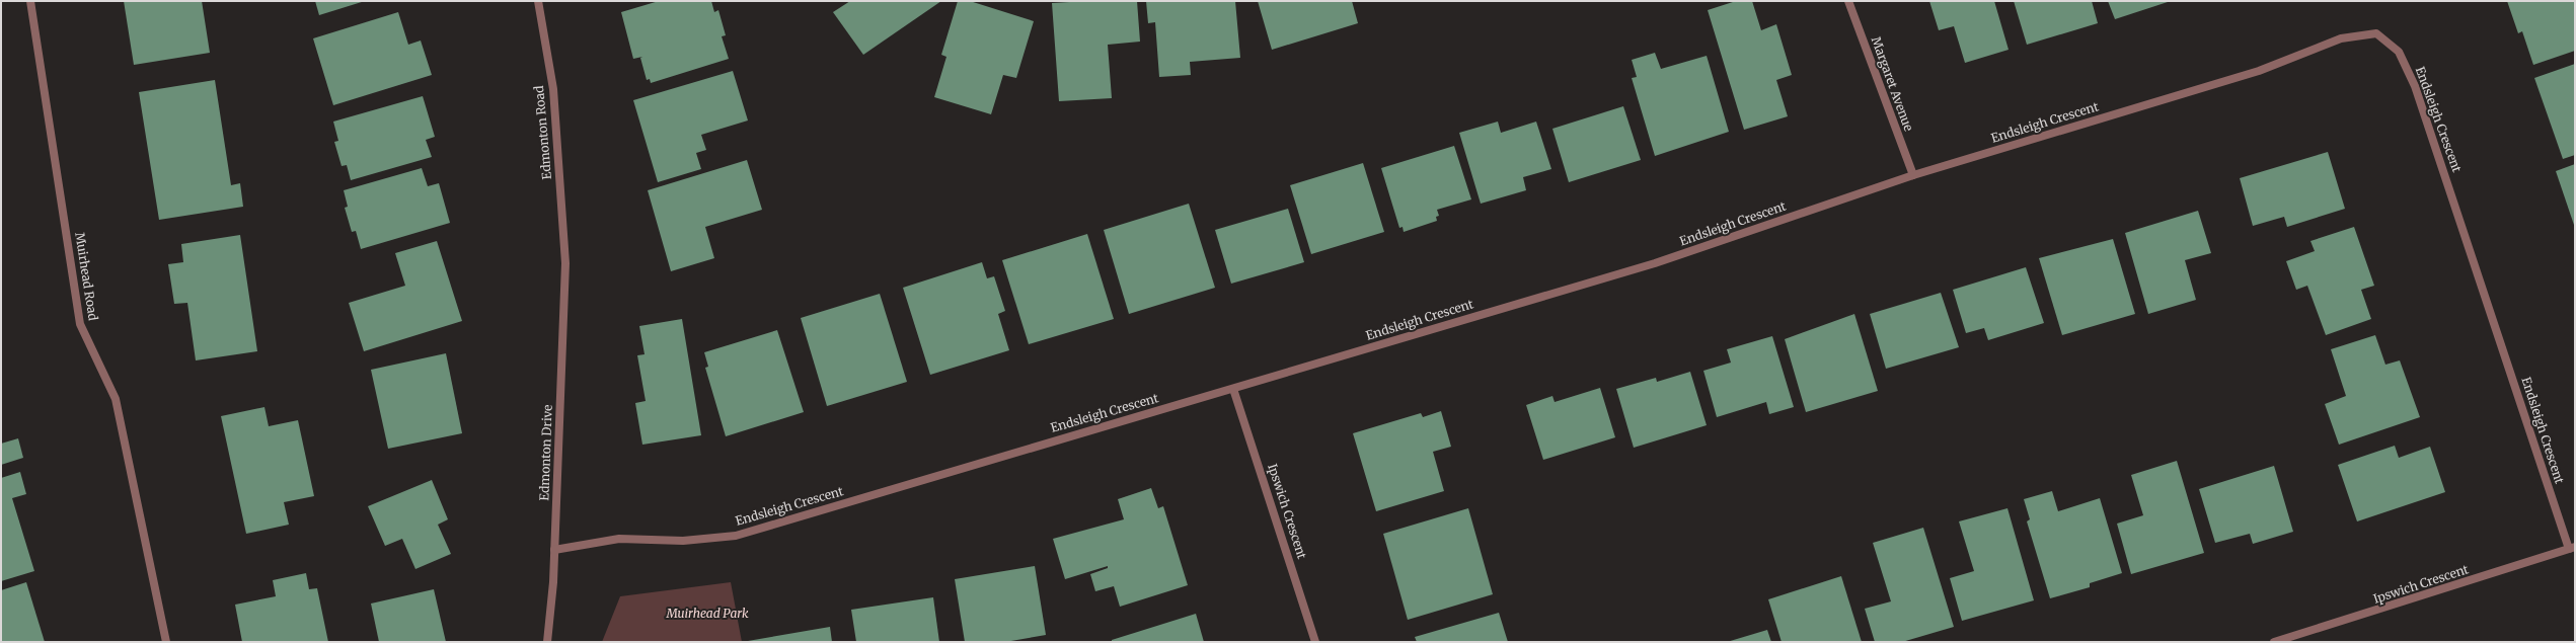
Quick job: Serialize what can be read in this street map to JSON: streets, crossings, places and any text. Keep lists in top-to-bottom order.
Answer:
{
  "streets": {
    "street": [
      "Margaret Avenue",
      "Endsleigh Crescent",
      "Edmonton Road",
      "Muirhead Road",
      "Edmonton Drive",
      "Ipswich Crescent"
    ]
  },
  "crossings": [
    ["Margaret Avenue", "Endsleigh Crescent"],
    ["Endsleigh Crescent", "Edmonton Drive"],
    ["Endsleigh Crescent", "Ipswich Crescent"],
    ["Edmonton Road", "Edmonton Drive"]
  ],
  "parks": ["Muirhead Park"]
}
